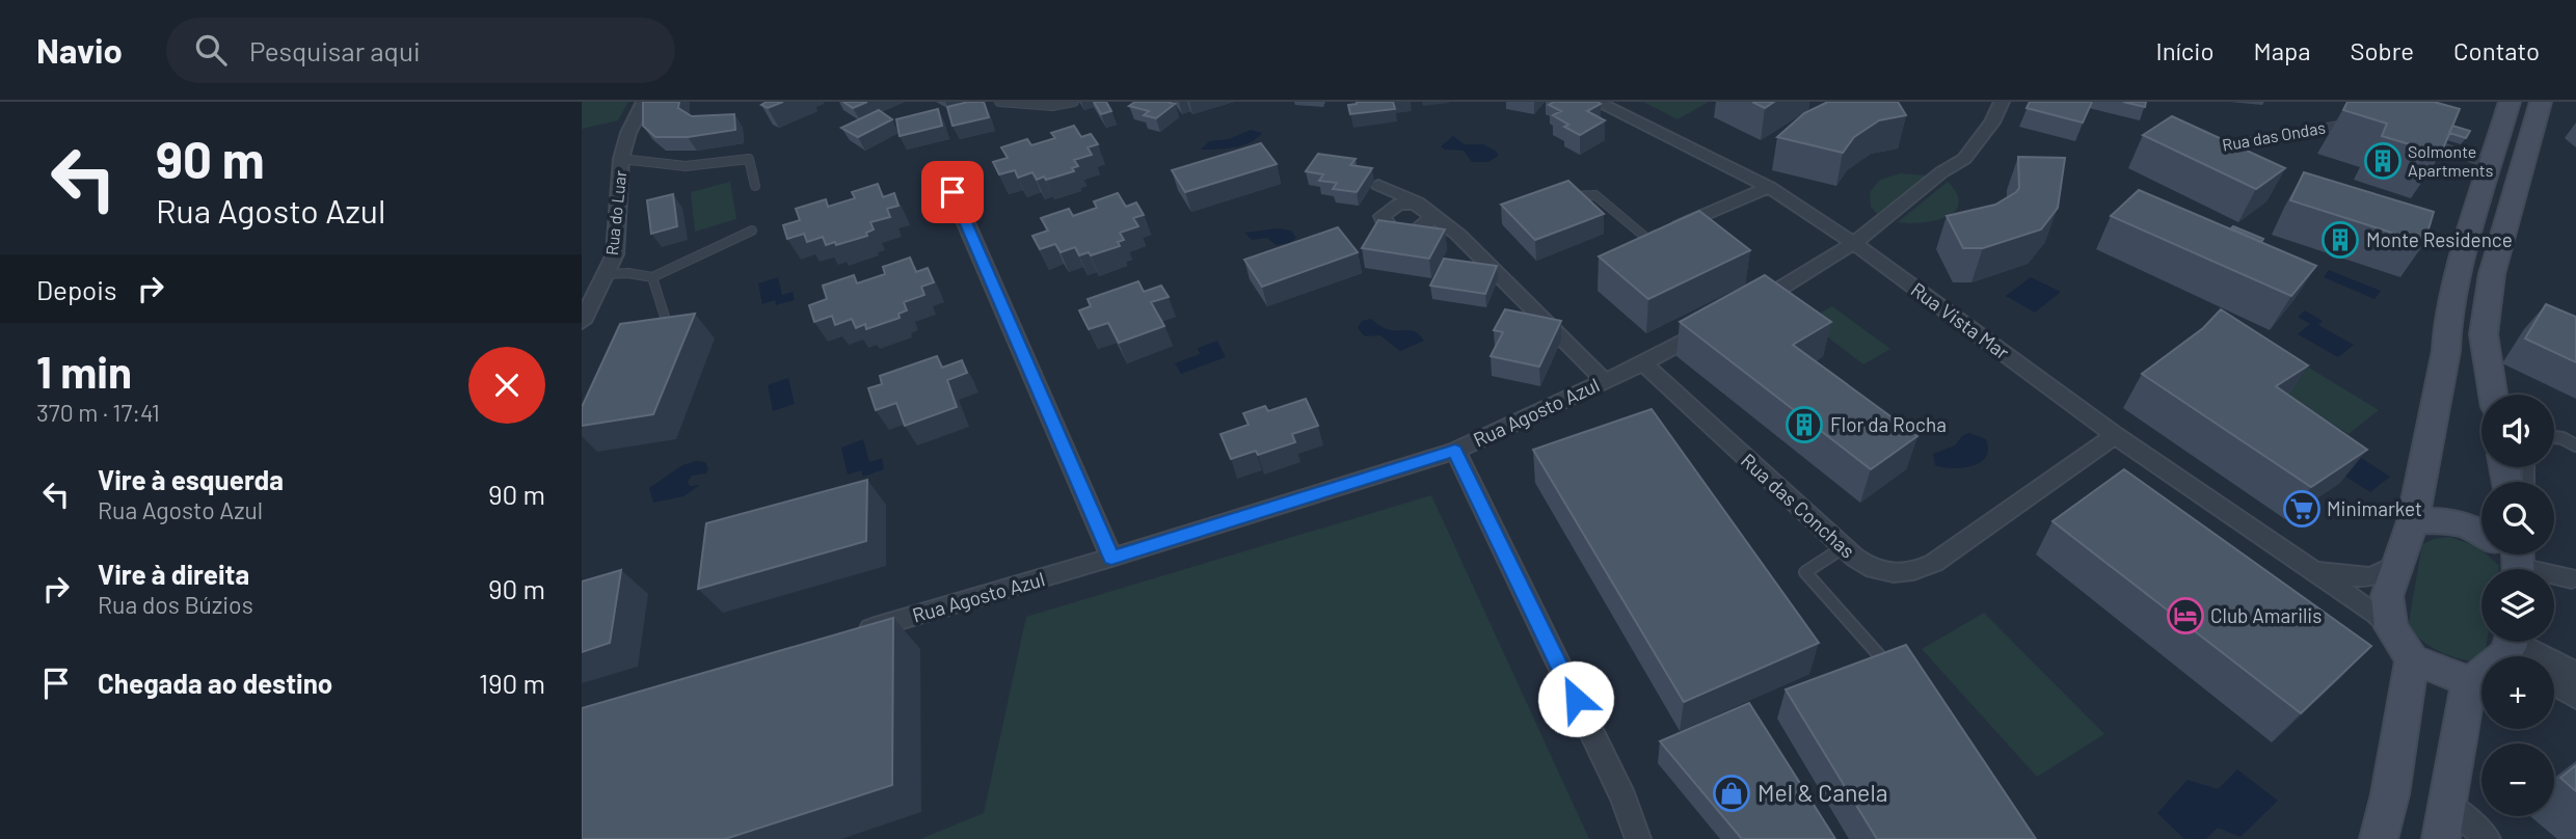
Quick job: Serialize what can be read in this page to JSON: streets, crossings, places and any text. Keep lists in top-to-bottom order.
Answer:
{
  "streets": {
    "street": [
      "Rua do Luar",
      "Rua Vista Mar",
      "Rua Agosto Azul",
      "Rua das Conchas"
    ],
    "lane": ["Rua das Ondas"]
  },
  "crossings": [
    ["Rua Vista Mar", "Rua das Conchas"],
    ["Rua Agosto Azul", "Rua das Conchas"]
  ],
  "places": {
    "building": ["Solmonte Apartments", "Monte Residence", "Flor da Rocha"],
    "supermarket": ["Minimarket"],
    "hotel": ["Club Amarilis"],
    "shop": ["Mel & Canela"]
  },
  "page": {
    "header": "Navio",
    "search": "Pesquisar aqui",
    "nav": [
      "Início",
      "Mapa",
      "Sobre",
      "Contato"
    ],
    "turn": ["90 m", "Rua Agosto Azul"],
    "then": "Depois",
    "heading": ["1 min", "370 m · 17:41"],
    "map_buttons": ["+", "−"],
    "list": [
      {
        "name": "Vire à esquerda",
        "note": "Rua Agosto Azul",
        "value": "90 m"
      },
      {
        "name": "Vire à direita",
        "note": "Rua dos Búzios",
        "value": "90 m"
      },
      {
        "name": "Chegada ao destino",
        "value": "190 m"
      }
    ]
  }
}
